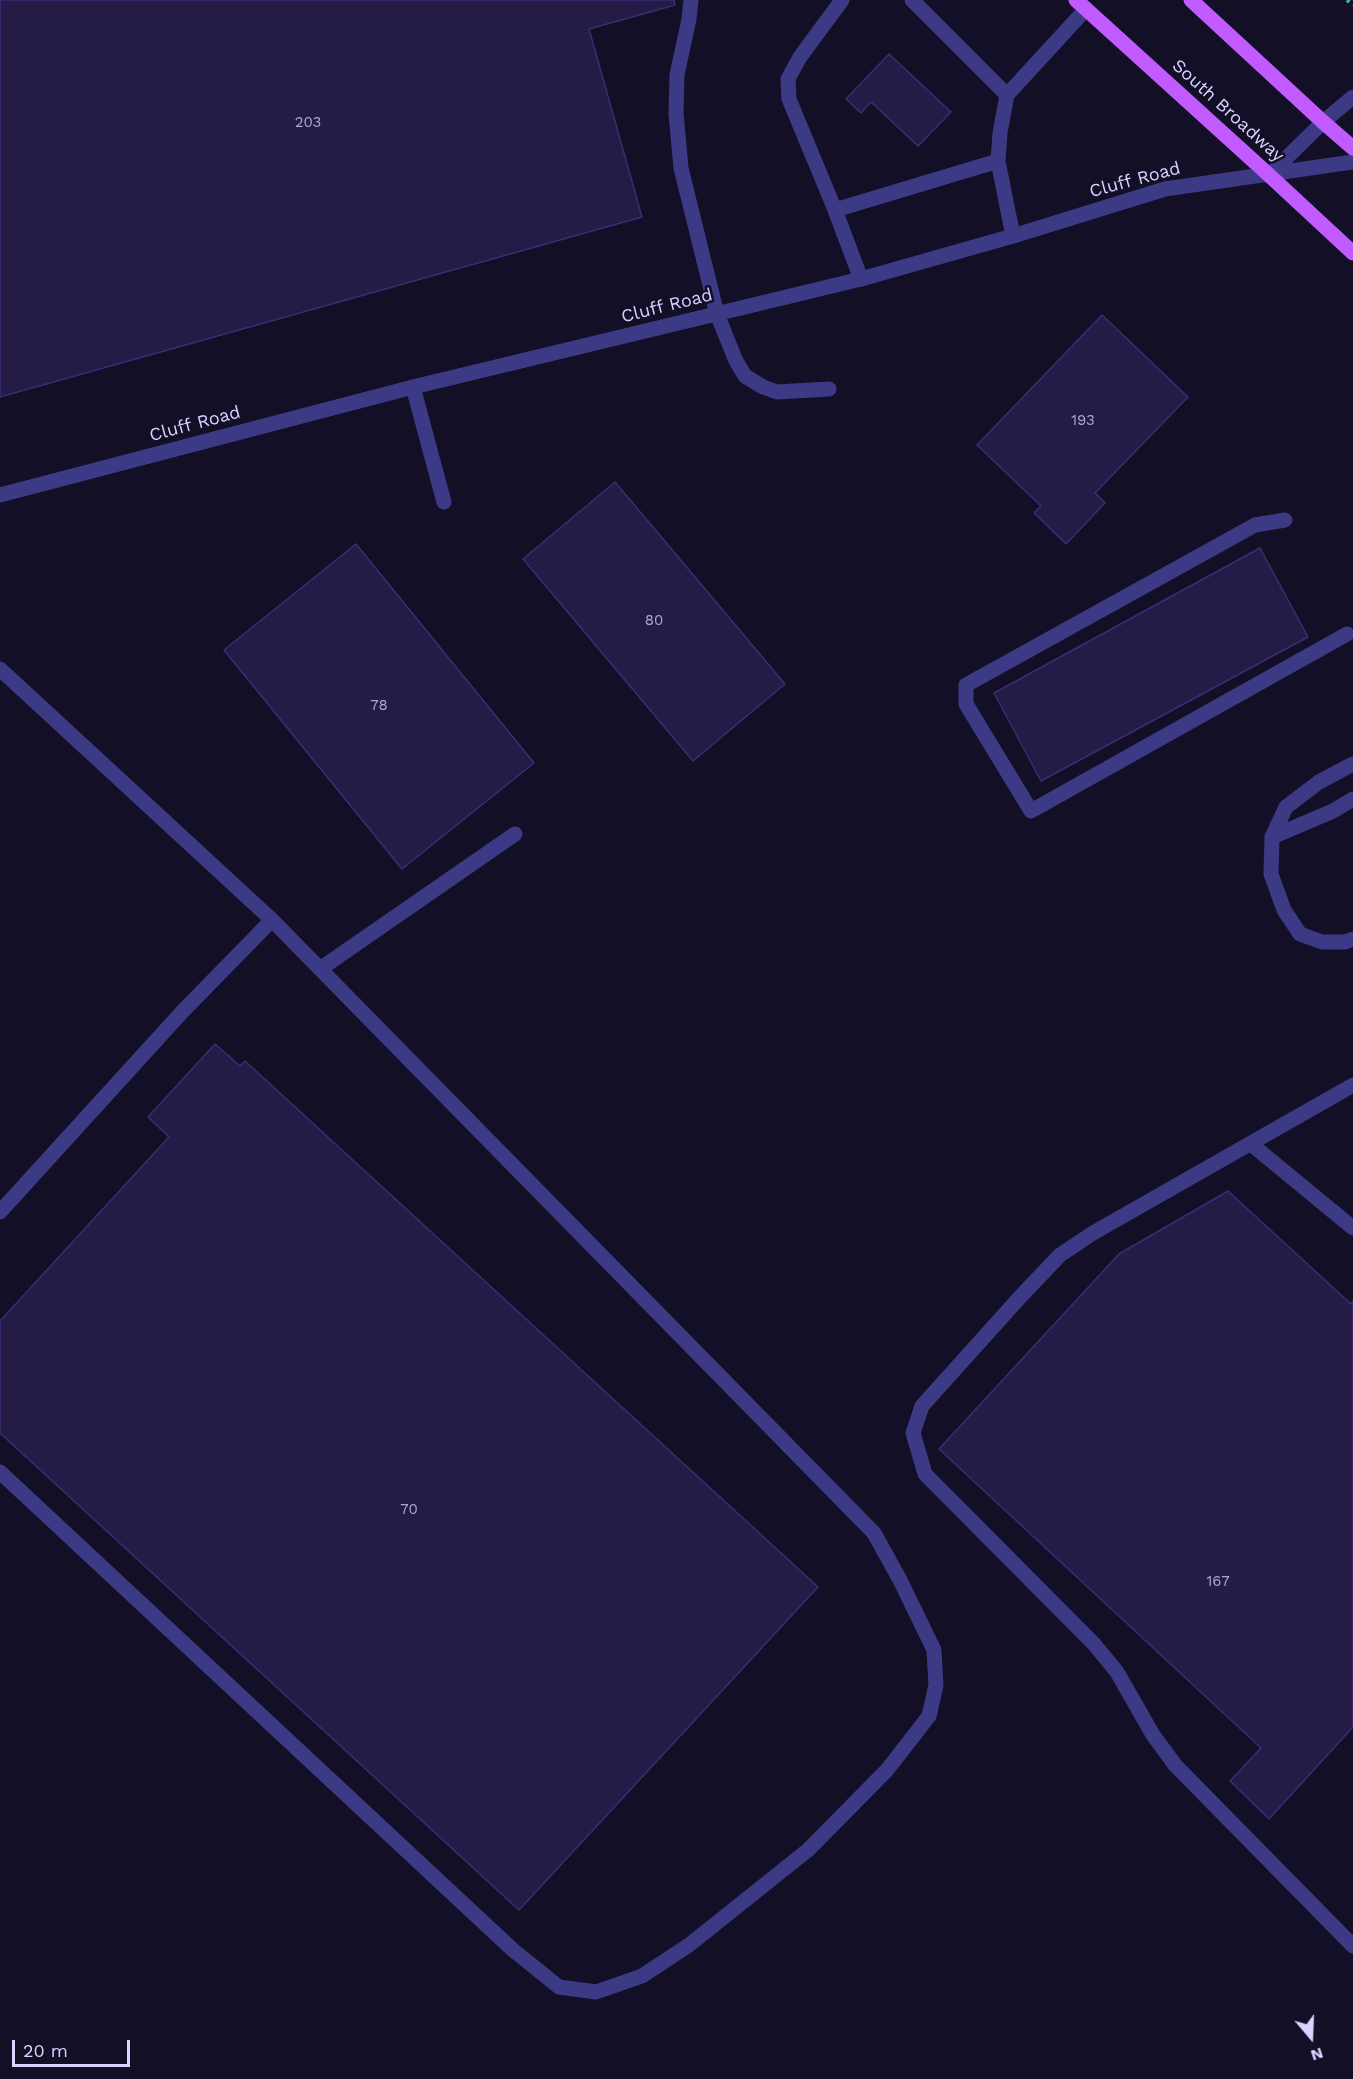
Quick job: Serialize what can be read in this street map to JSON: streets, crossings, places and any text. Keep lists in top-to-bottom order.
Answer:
{
  "streets": {
    "main road": ["South Broadway"],
    "street": ["Cluff Road"]
  },
  "crossings": [
    ["South Broadway", "Cluff Road"]
  ],
  "house_numbers": [
    "203",
    "193",
    "80",
    "78",
    "70",
    "167"
  ],
  "scale_bar": "20 m",
  "north": "bottom"
}
